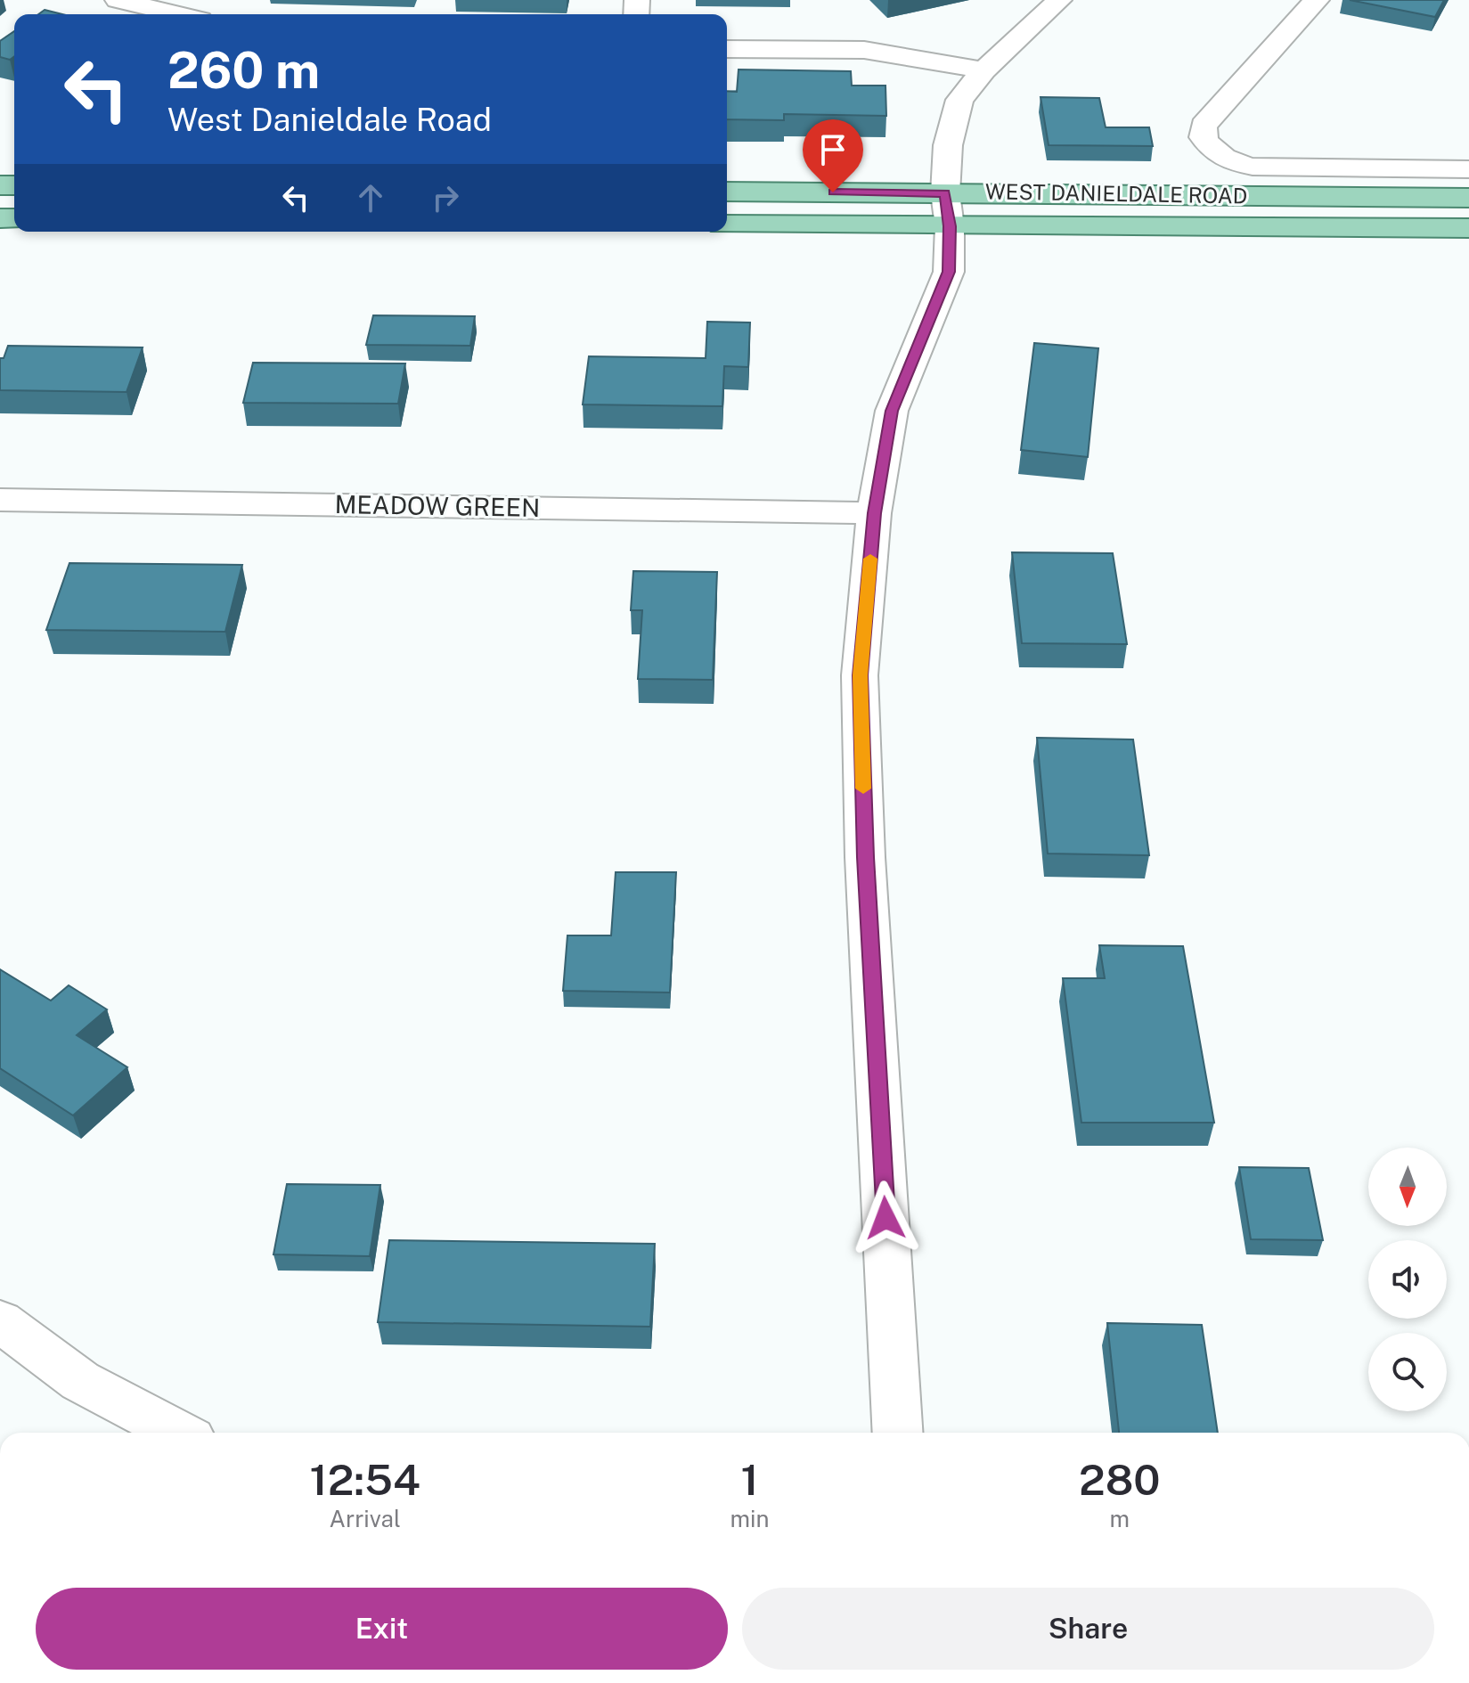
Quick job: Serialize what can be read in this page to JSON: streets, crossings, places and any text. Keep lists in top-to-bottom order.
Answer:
{
  "streets": {
    "main road": ["WEST DANIELDALE ROAD"],
    "street": ["MEADOW GREEN"]
  },
  "north": "bottom",
  "page": {
    "turn": ["260 m", "West Danieldale Road"],
    "eta": [
      "12:54",
      "Arrival",
      "1",
      "min",
      "280",
      "m"
    ],
    "buttons": ["Exit", "Share"]
  }
}
